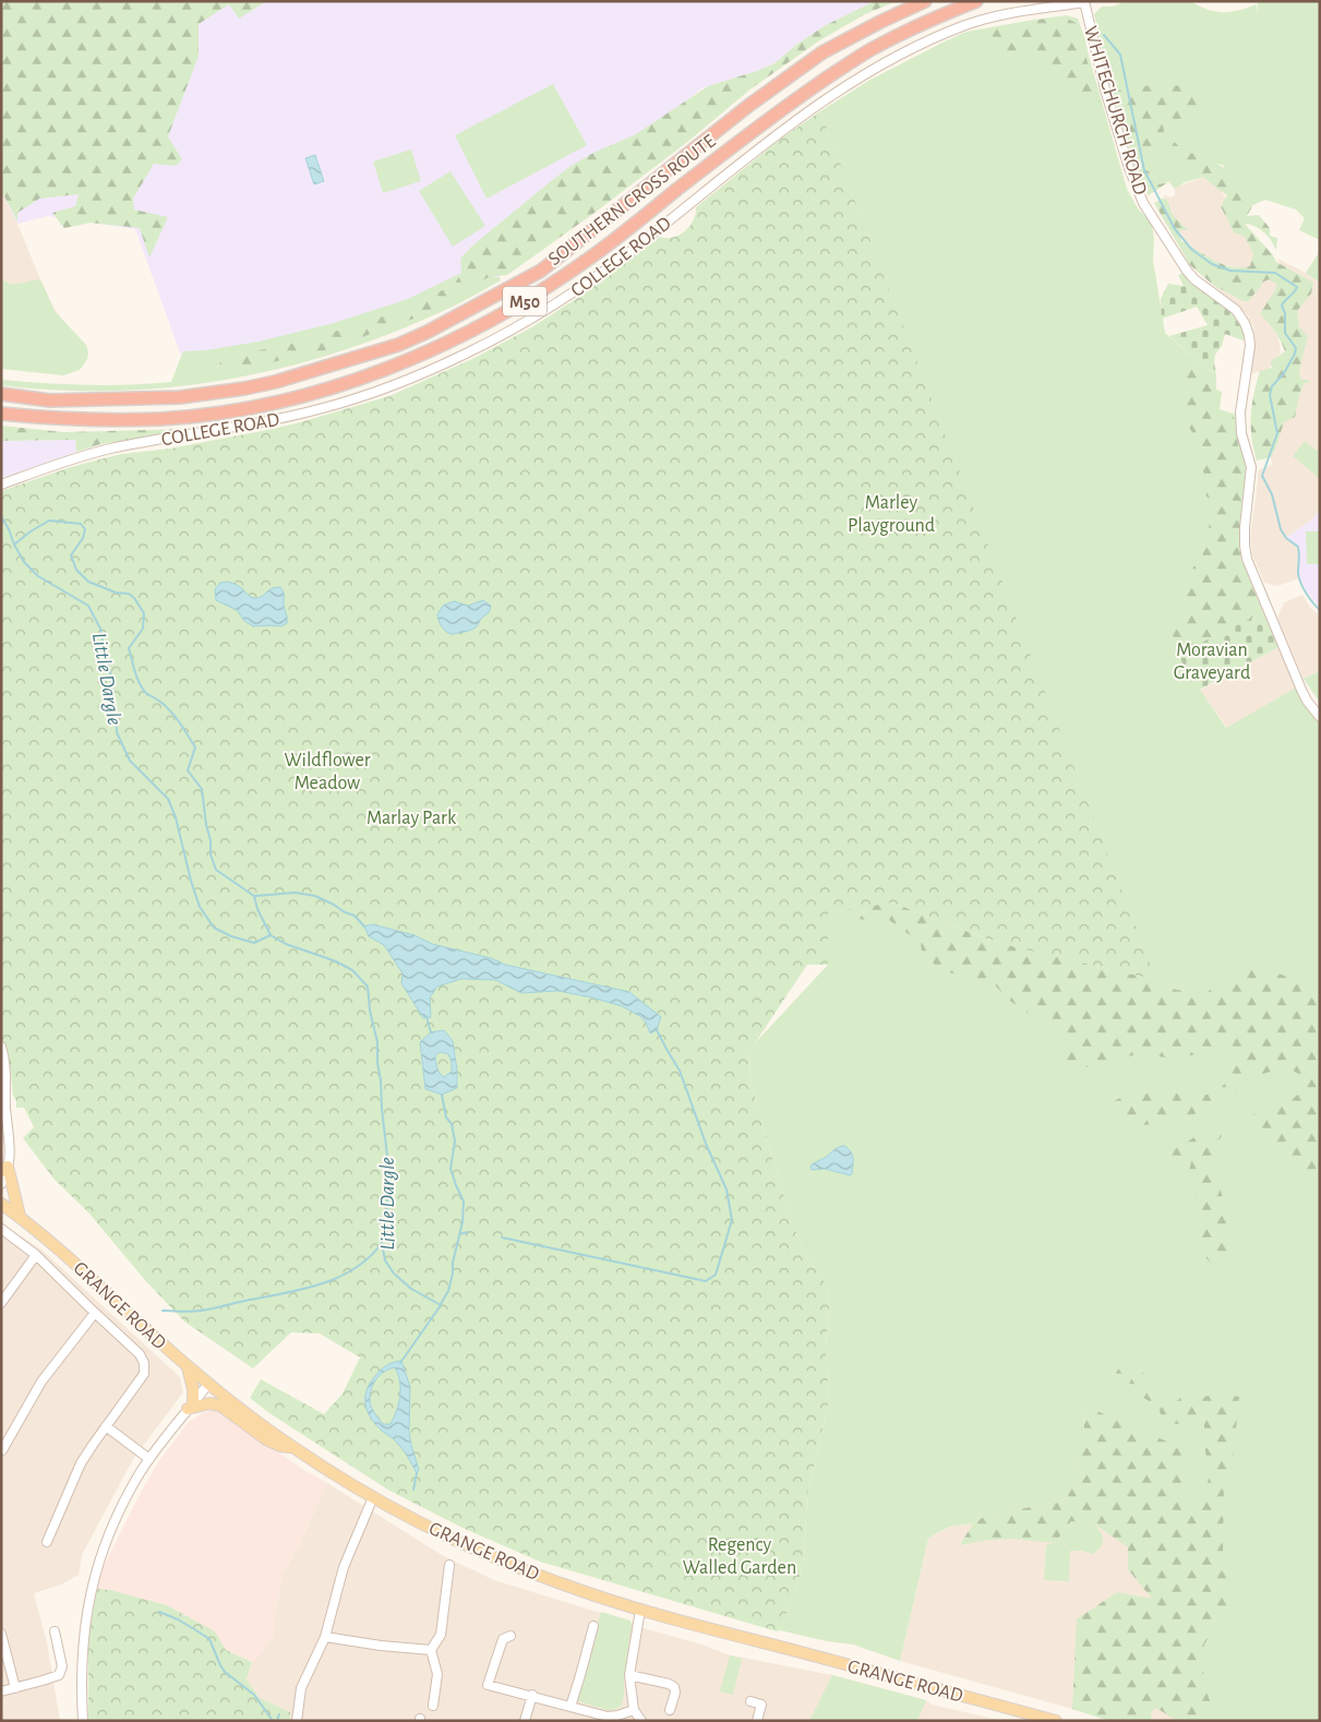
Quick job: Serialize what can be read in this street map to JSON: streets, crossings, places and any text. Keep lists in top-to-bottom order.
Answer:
{
  "streets": {
    "highway": ["SOUTHERN CROSS ROUTE", "M50"],
    "main road": ["GRANGE ROAD"],
    "street": ["WHITECHURCH ROAD", "COLLEGE ROAD"]
  },
  "crossings": [
    ["WHITECHURCH ROAD", "COLLEGE ROAD"]
  ],
  "water": ["Little Dargle"],
  "parks": [
    "Marley Playground",
    "Moravian Graveyard",
    "Wildflower Meadow",
    "Marlay Park",
    "Regency Walled Garden"
  ]
}
